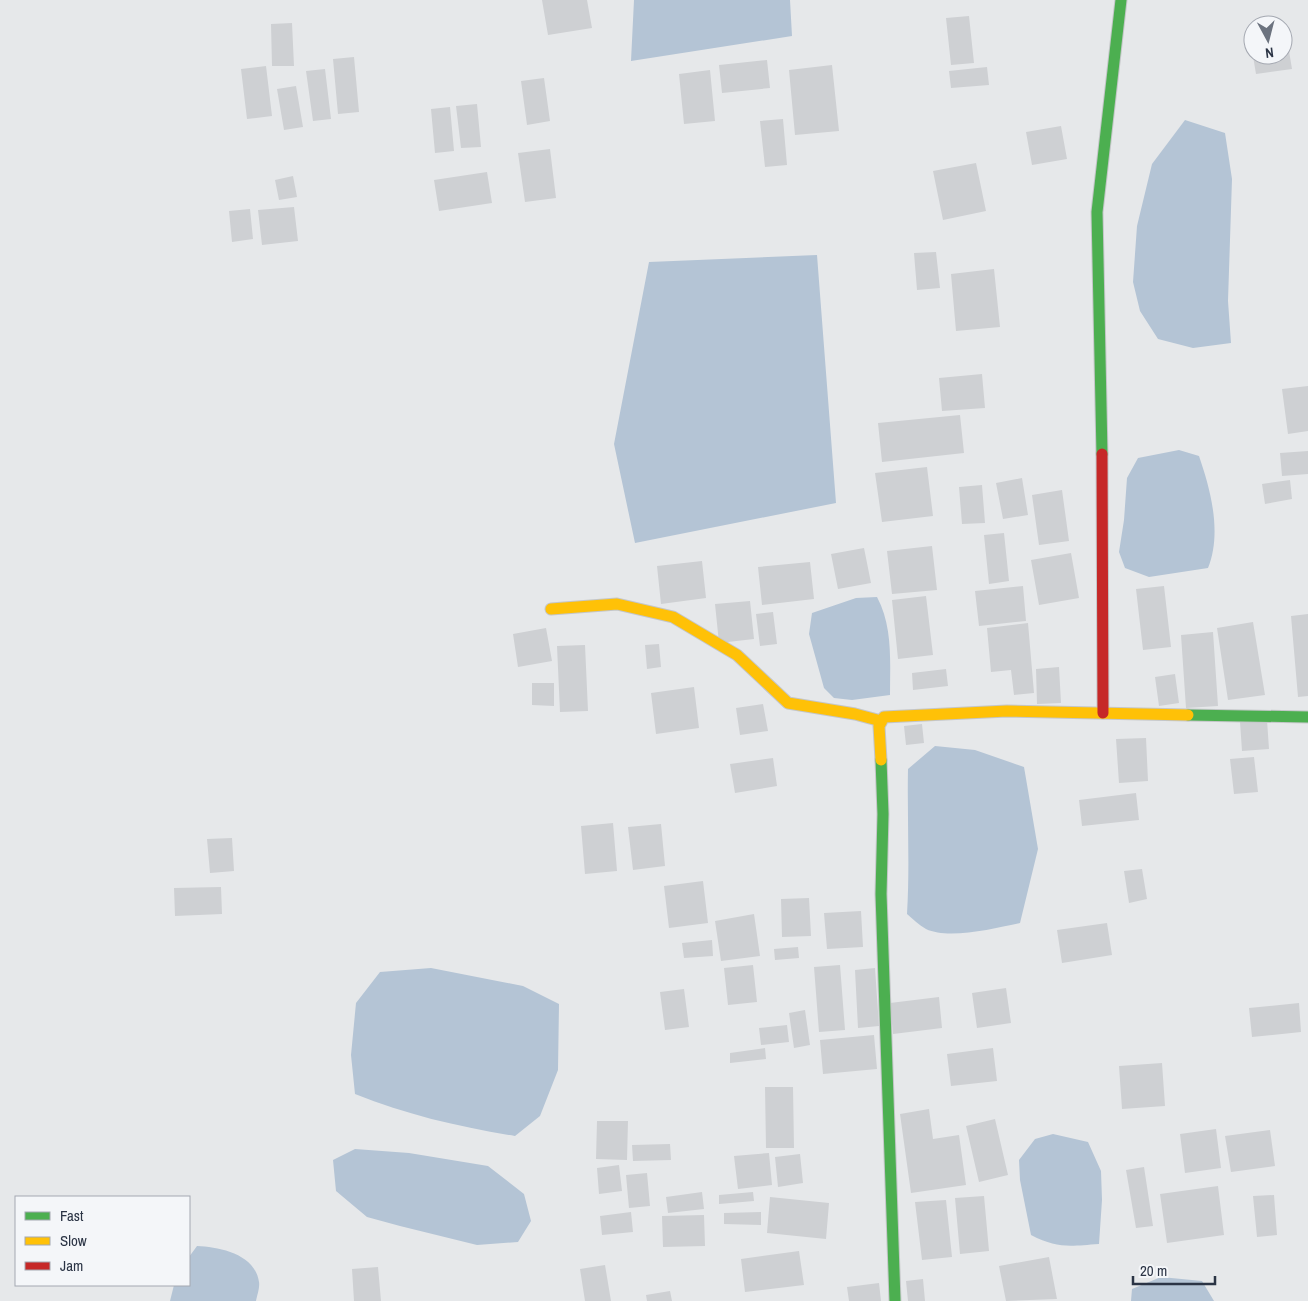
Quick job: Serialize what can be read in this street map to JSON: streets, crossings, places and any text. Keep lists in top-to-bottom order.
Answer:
{
  "legend": ["Fast", "Slow", "Jam"],
  "scale_bar": "20 m",
  "north": "bottom"
}
